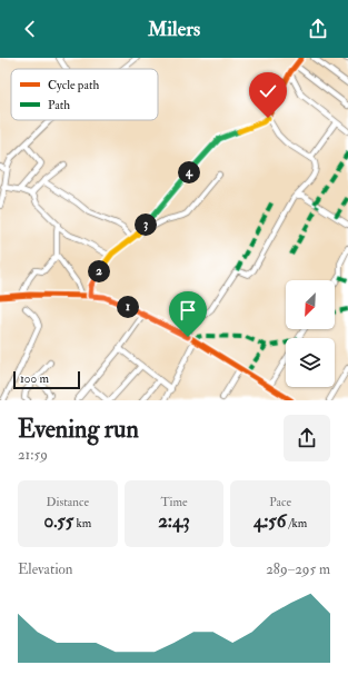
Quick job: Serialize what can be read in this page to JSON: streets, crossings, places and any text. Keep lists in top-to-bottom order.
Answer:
{
  "legend": ["Cycle path", "Path"],
  "scale_bar": "100 m",
  "north": "bottom left",
  "page": {
    "header": "Milers",
    "pins": [
      "4",
      "3",
      "2",
      "1"
    ],
    "scale": "100 m",
    "heading": ["Evening run", "21:59"],
    "stats": [
      ["Distance", "0.55 km"],
      ["Time", "2:43"],
      ["Pace", "4:56 /km"]
    ],
    "chart": ["Elevation", "289–295 m"]
  }
}
